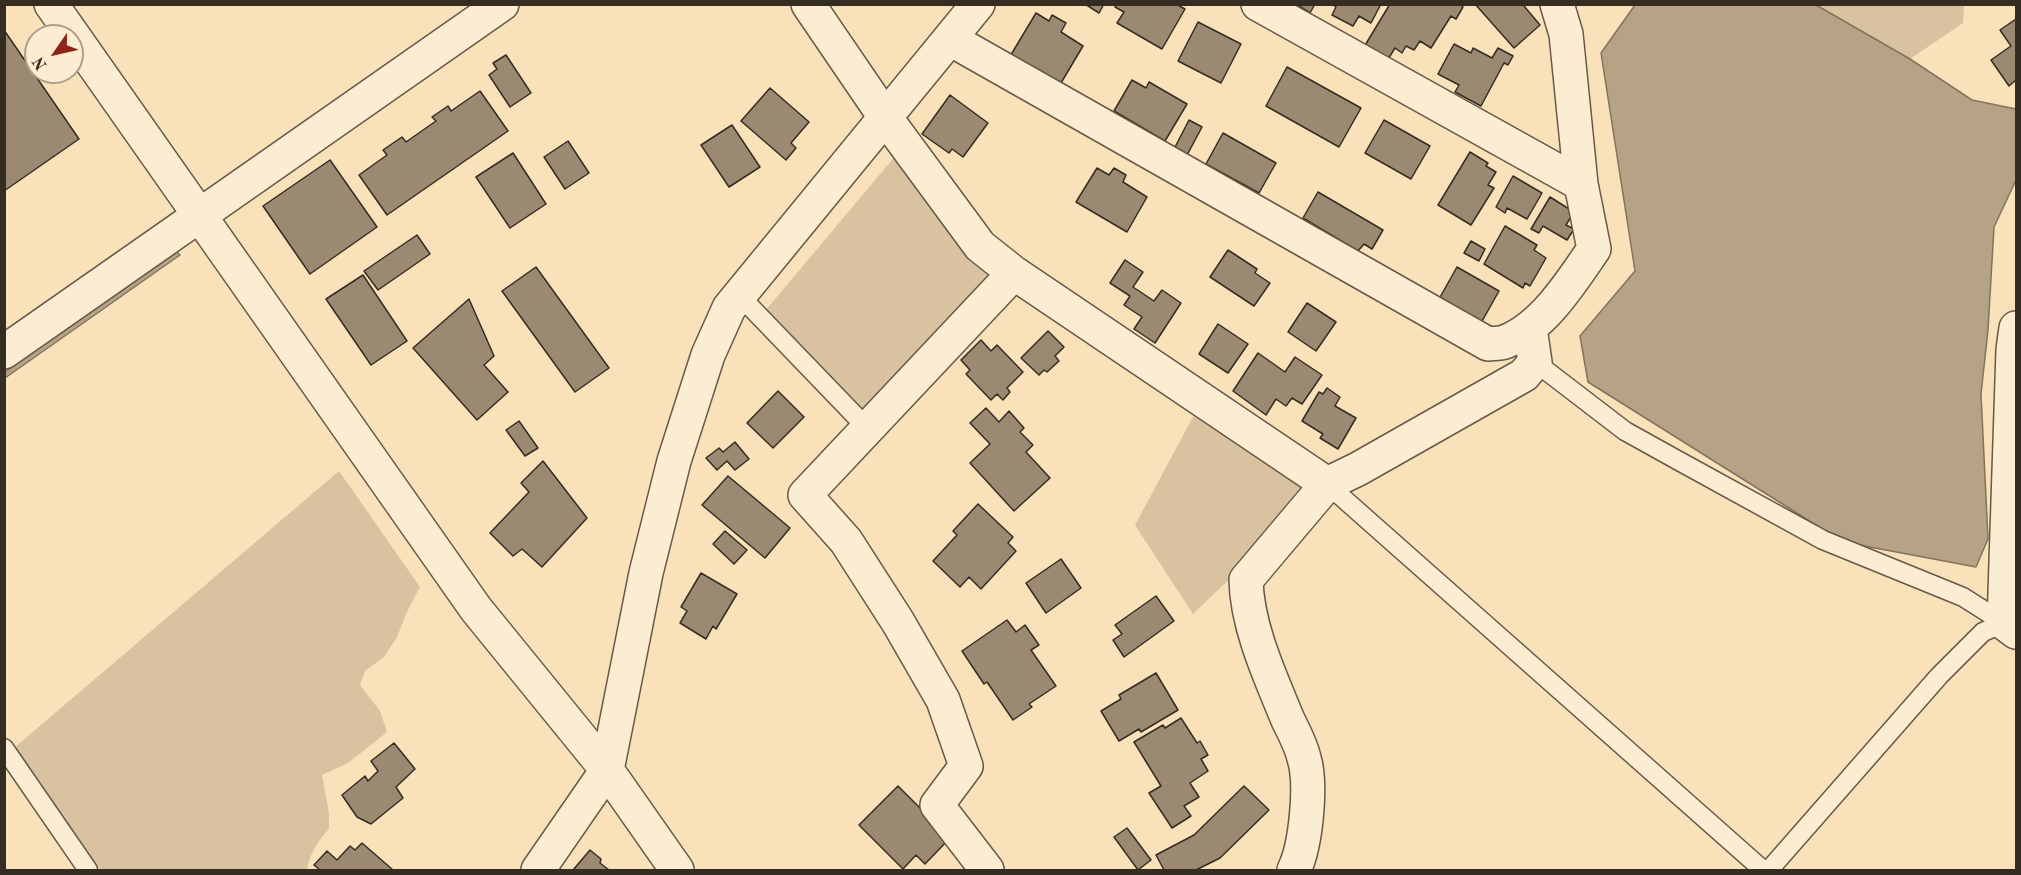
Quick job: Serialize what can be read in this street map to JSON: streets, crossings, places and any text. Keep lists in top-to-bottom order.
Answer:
{
  "north": "bottom left"
}
